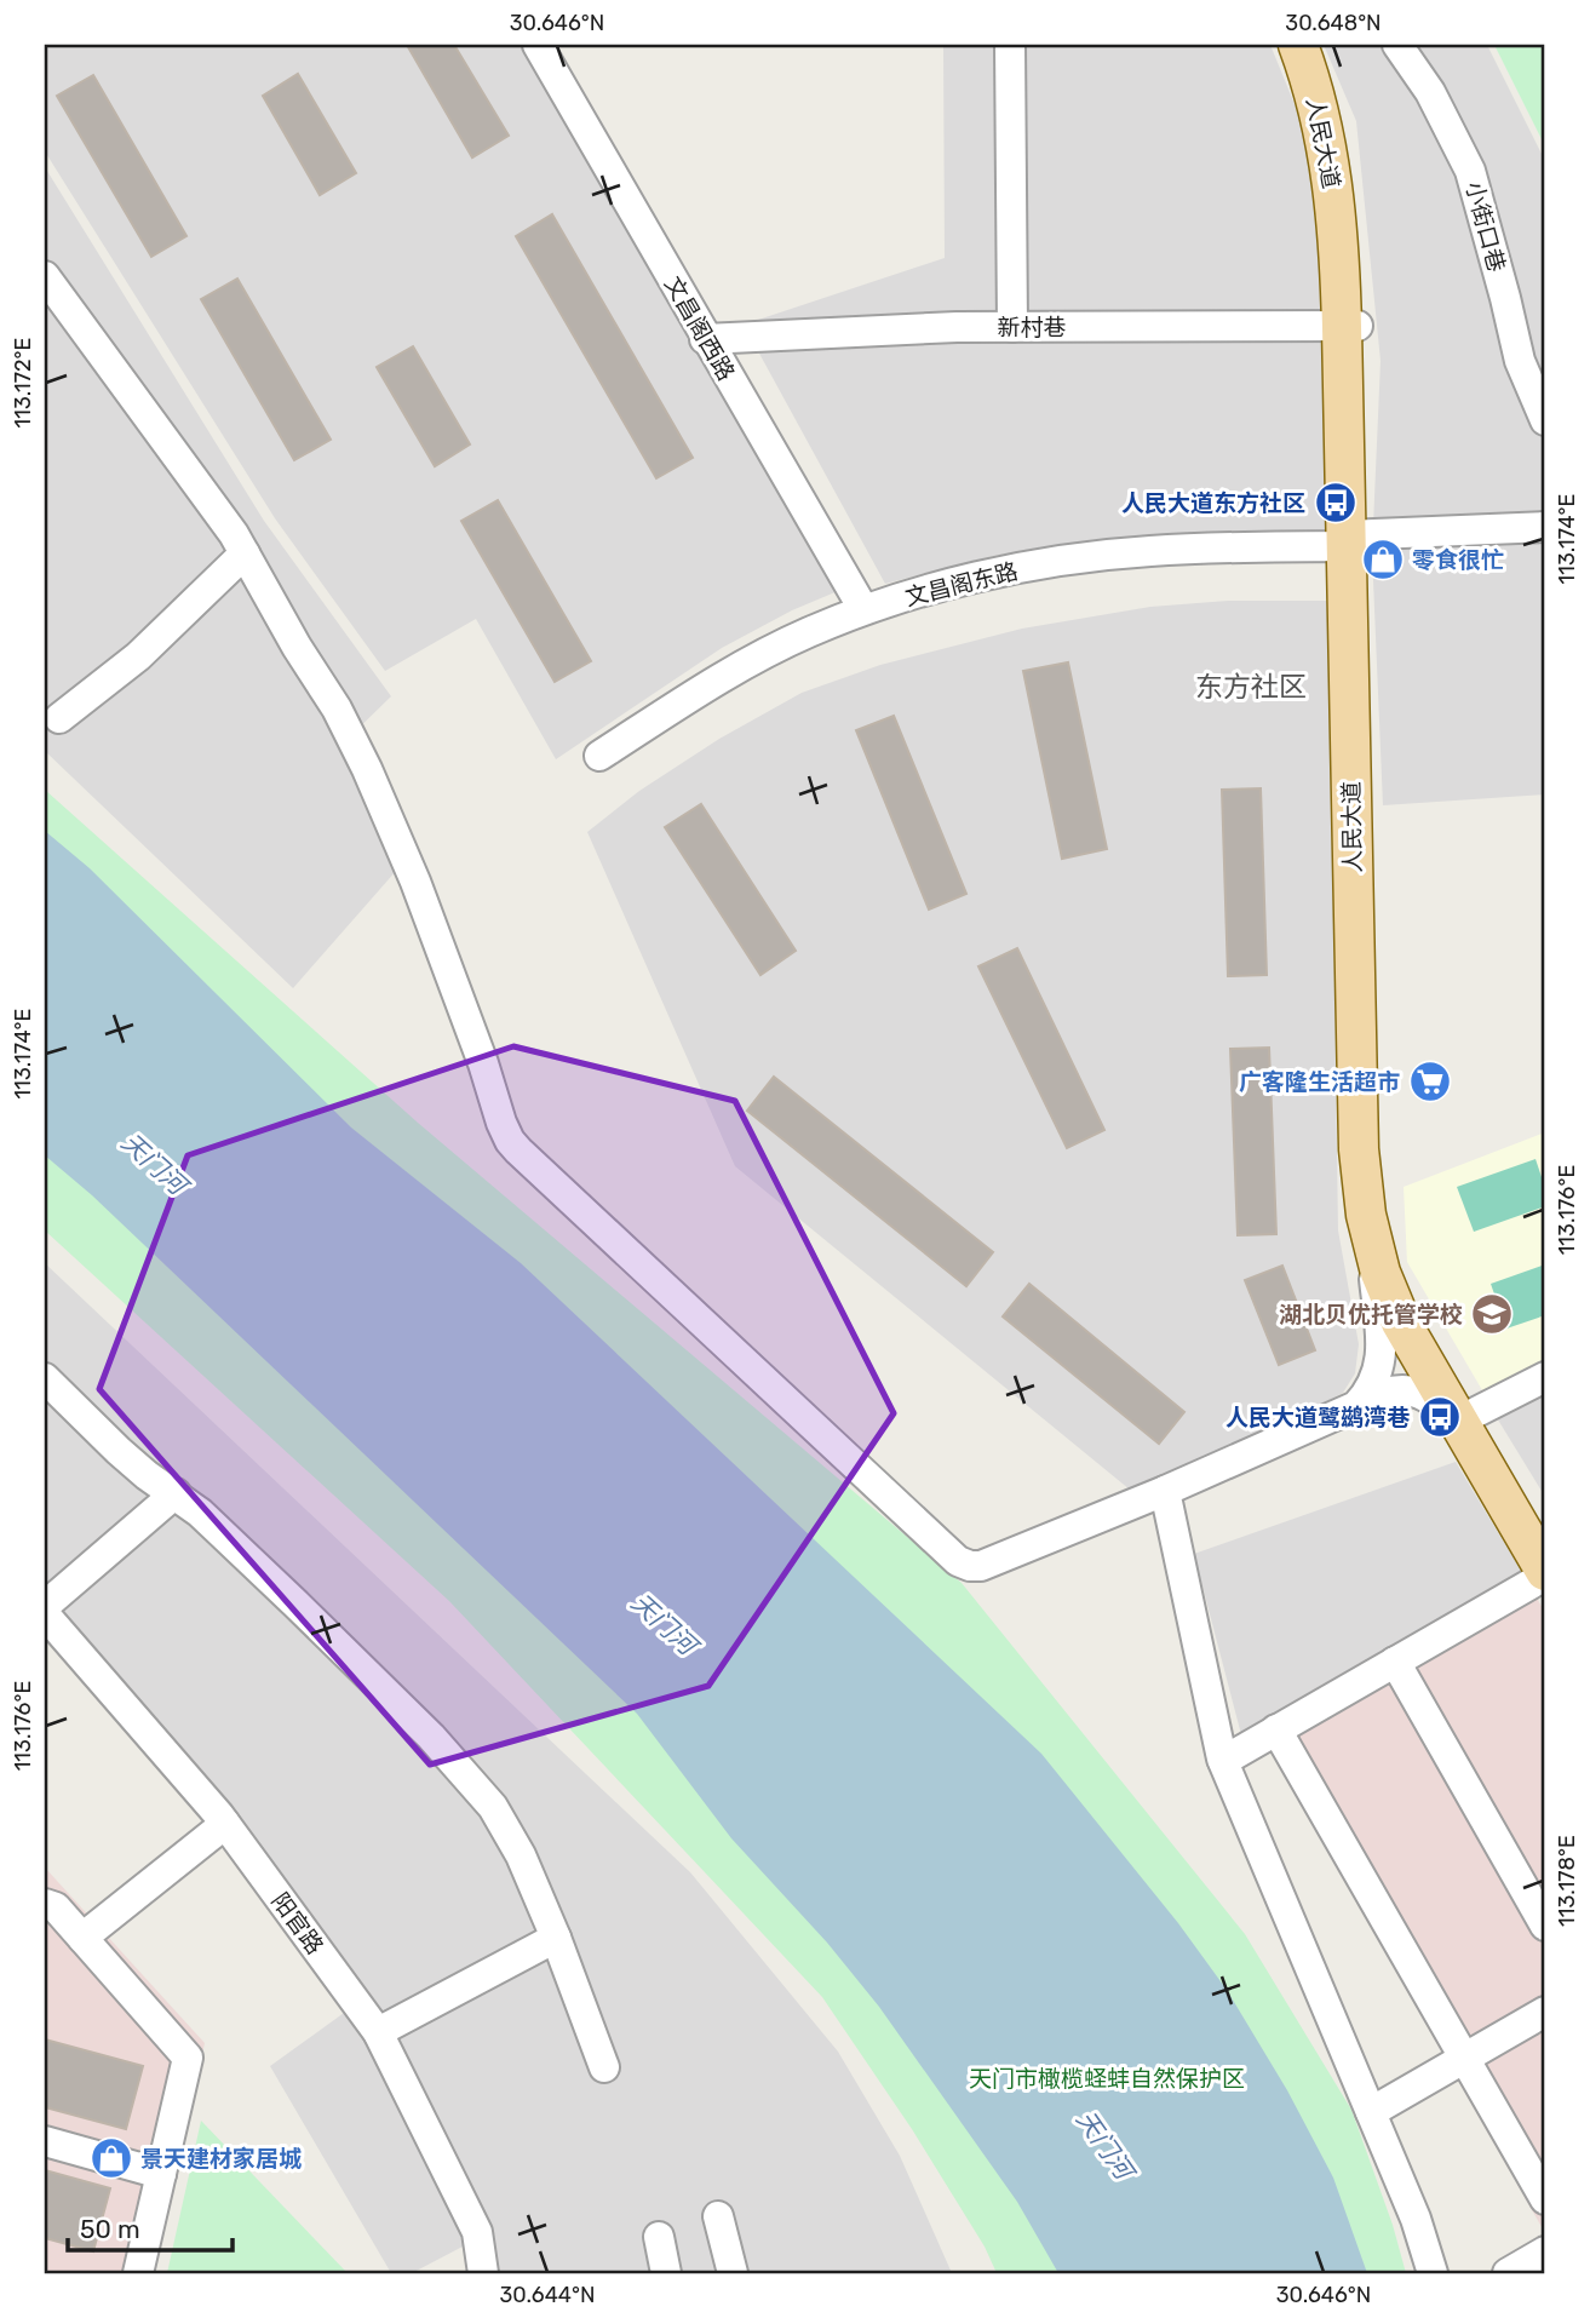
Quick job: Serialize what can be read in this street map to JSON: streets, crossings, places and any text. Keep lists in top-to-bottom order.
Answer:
{
  "streets": {
    "main road": ["人民大道"],
    "street": [
      "小街口巷",
      "新村巷",
      "文昌阁西路",
      "文昌阁东路",
      "阳官路"
    ]
  },
  "crossings": [
    ["人民大道", "新村巷"],
    ["人民大道", "文昌阁东路"],
    ["新村巷", "文昌阁西路"],
    ["文昌阁西路", "文昌阁东路"]
  ],
  "districts": ["东方社区"],
  "water": ["天门河"],
  "parks": ["天门市橄榄蛏蚌自然保护区"],
  "places": {
    "bus stop": ["人民大道东方社区", "人民大道鹭鹚湾巷"],
    "shop": ["零食很忙", "景天建材家居城"],
    "supermarket": ["广客隆生活超市"],
    "school or university": ["湖北贝优托管学校"]
  },
  "scale_bar": "50 m",
  "coordinates": [
    "30.646°N",
    "30.648°N",
    "113.172°E",
    "113.174°E",
    "113.176°E",
    "113.178°E",
    "30.644°N"
  ]
}
